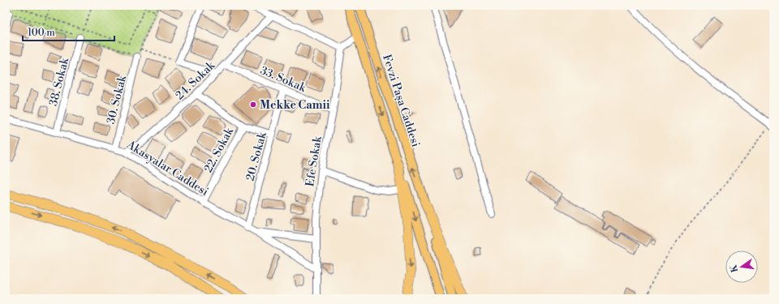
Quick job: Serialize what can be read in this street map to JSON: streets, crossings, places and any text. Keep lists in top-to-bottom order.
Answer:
{
  "streets": {
    "main road": ["Fevzi Paşa Caddesi"],
    "street": [
      "33. Sokak",
      "24. Sokak",
      "38. Sokak",
      "30. Sokak",
      "22. Sokak",
      "20. Sokak",
      "Efe Sokak",
      "Akasyalar Caddesi"
    ]
  },
  "crossings": [
    ["33. Sokak", "24. Sokak"],
    ["33. Sokak", "20. Sokak"],
    ["33. Sokak", "Efe Sokak"],
    ["24. Sokak", "Akasyalar Caddesi"],
    ["38. Sokak", "Akasyalar Caddesi"],
    ["30. Sokak", "Akasyalar Caddesi"],
    ["22. Sokak", "Akasyalar Caddesi"],
    ["20. Sokak", "Akasyalar Caddesi"],
    ["Efe Sokak", "Akasyalar Caddesi"]
  ],
  "places": ["Mekke Camii"],
  "scale_bar": "100 m",
  "north": "left"
}
